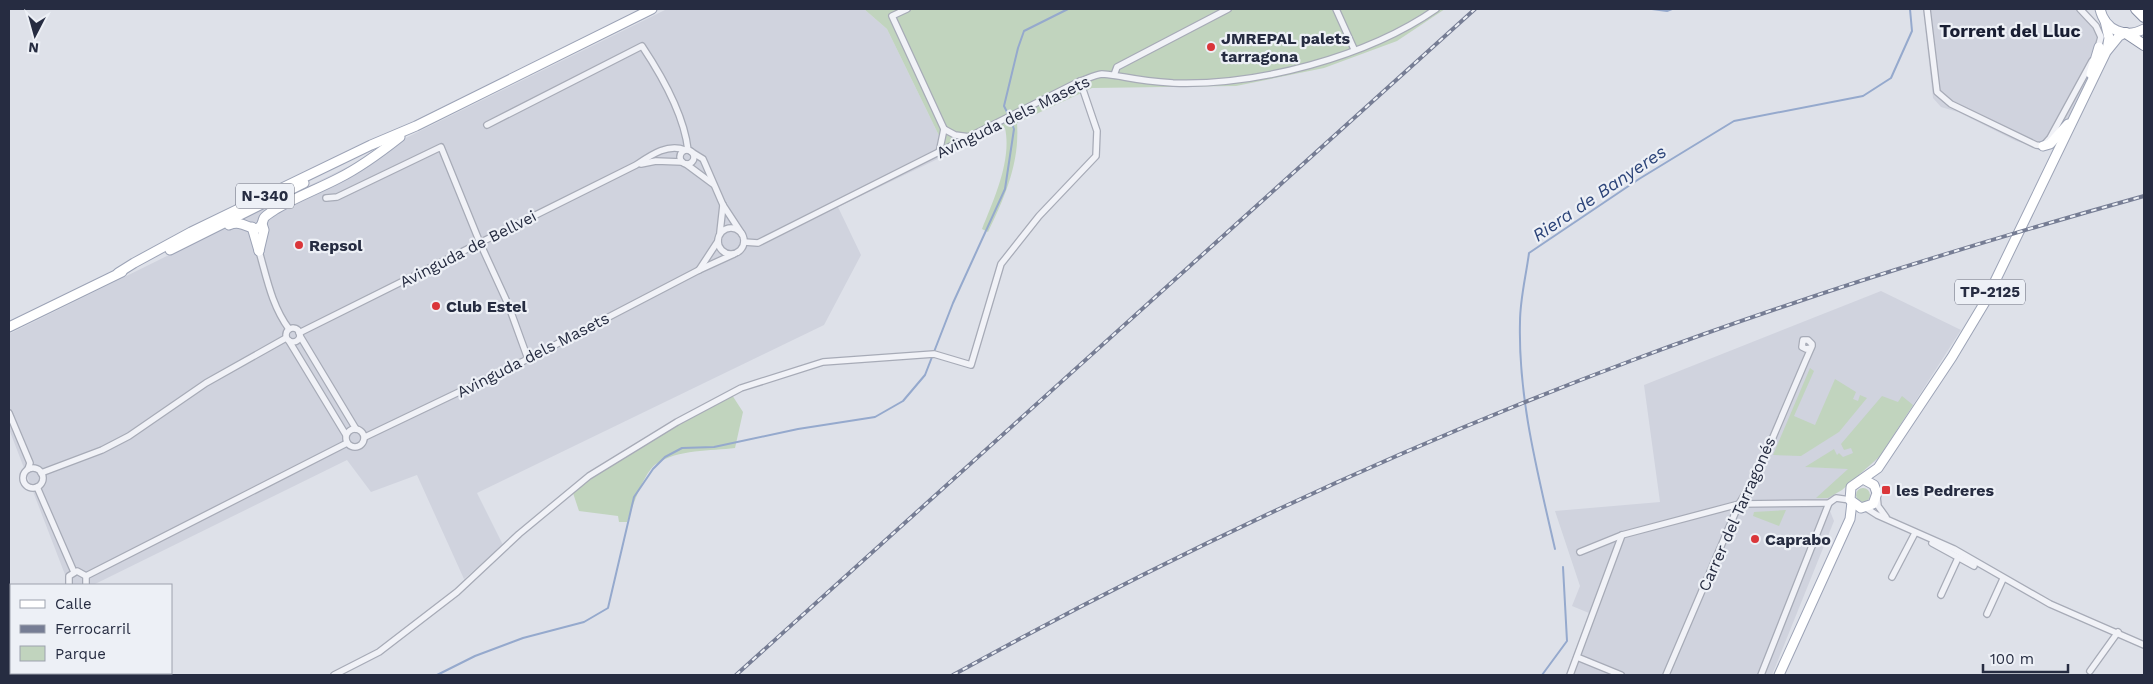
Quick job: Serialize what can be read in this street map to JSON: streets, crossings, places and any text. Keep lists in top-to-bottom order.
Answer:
{
  "streets": {
    "main road": ["N-340", "TP-2125"],
    "street": ["Avinguda dels Masets", "Avinguda de Bellvei", "Carrer del Tarragonés"]
  },
  "districts": ["Torrent del Lluc"],
  "water": ["Riera de Banyeres"],
  "places": {
    "other": [
      "JMREPAL palets tarragona",
      "Repsol",
      "Club Estel",
      "Caprabo"
    ],
    "transit": ["les Pedreres"]
  },
  "legend": ["Calle", "Ferrocarril", "Parque"],
  "scale_bar": "100 m",
  "north": "bottom"
}
